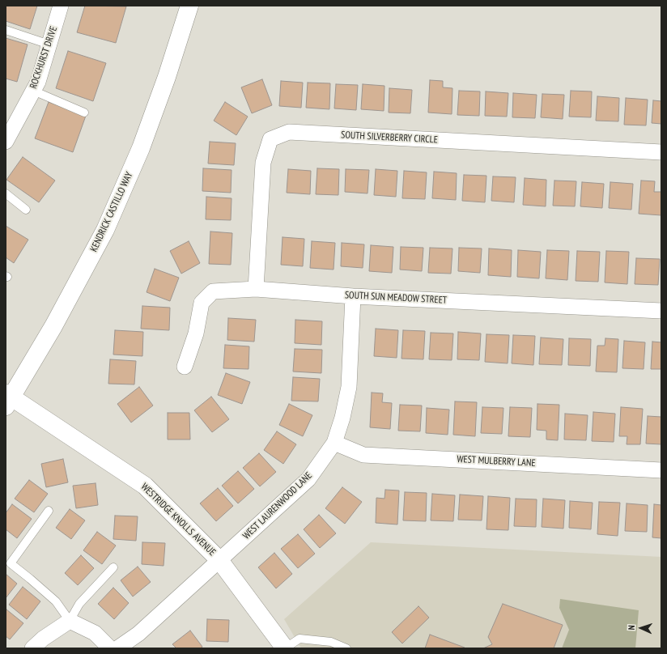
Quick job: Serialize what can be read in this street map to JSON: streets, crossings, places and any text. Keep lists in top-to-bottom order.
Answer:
{
  "streets": {
    "main road": ["KENDRICK CASTILLO WAY", "WESTRIDGE KNOLLS AVENUE"],
    "street": [
      "ROCKHURST DRIVE",
      "SOUTH SILVERBERRY CIRCLE",
      "SOUTH SUN MEADOW STREET",
      "WEST MULBERRY LANE",
      "WEST LAURENWOOD LANE"
    ]
  },
  "crossings": [
    ["SOUTH SILVERBERRY CIRCLE", "SOUTH SUN MEADOW STREET"],
    ["KENDRICK CASTILLO WAY", "WESTRIDGE KNOLLS AVENUE"],
    ["SOUTH SUN MEADOW STREET", "WEST LAURENWOOD LANE"],
    ["WEST MULBERRY LANE", "WEST LAURENWOOD LANE"],
    ["WEST LAURENWOOD LANE", "WESTRIDGE KNOLLS AVENUE"]
  ],
  "north": "left"
}
